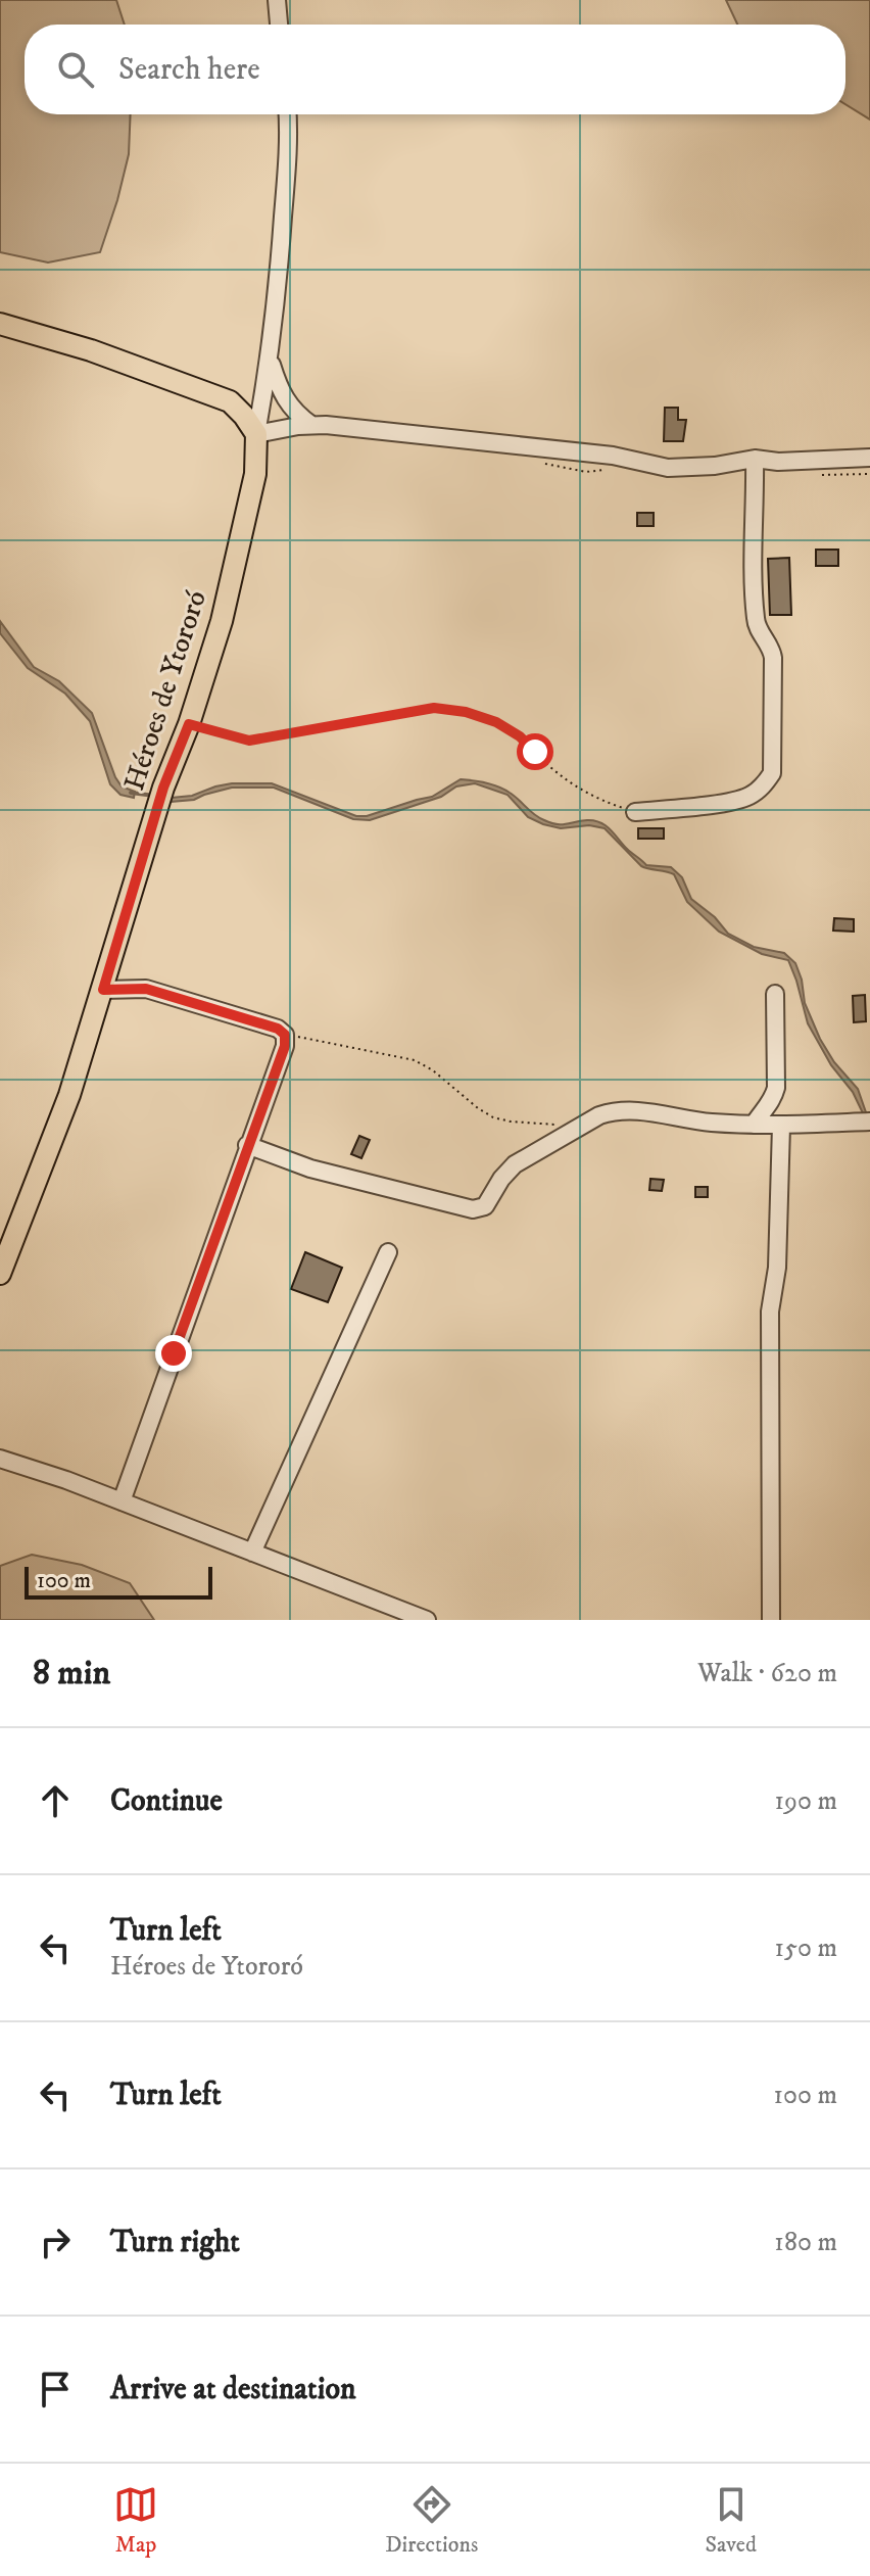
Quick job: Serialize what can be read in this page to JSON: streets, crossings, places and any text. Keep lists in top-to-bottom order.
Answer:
{
  "streets": {
    "main road": ["Héroes de Ytororó"]
  },
  "scale_bar": "100 m",
  "page": {
    "search": "Search here",
    "scale": "100 m",
    "heading": ["8 min", "Walk · 620 m"],
    "list": [
      ["Continue", "190 m"],
      ["Turn left", "Héroes de Ytororó", "150 m"],
      ["Turn left", "100 m"],
      ["Turn right", "180 m"],
      "Arrive at destination"
    ],
    "nav": ["Map", "Directions", "Saved"]
  }
}
